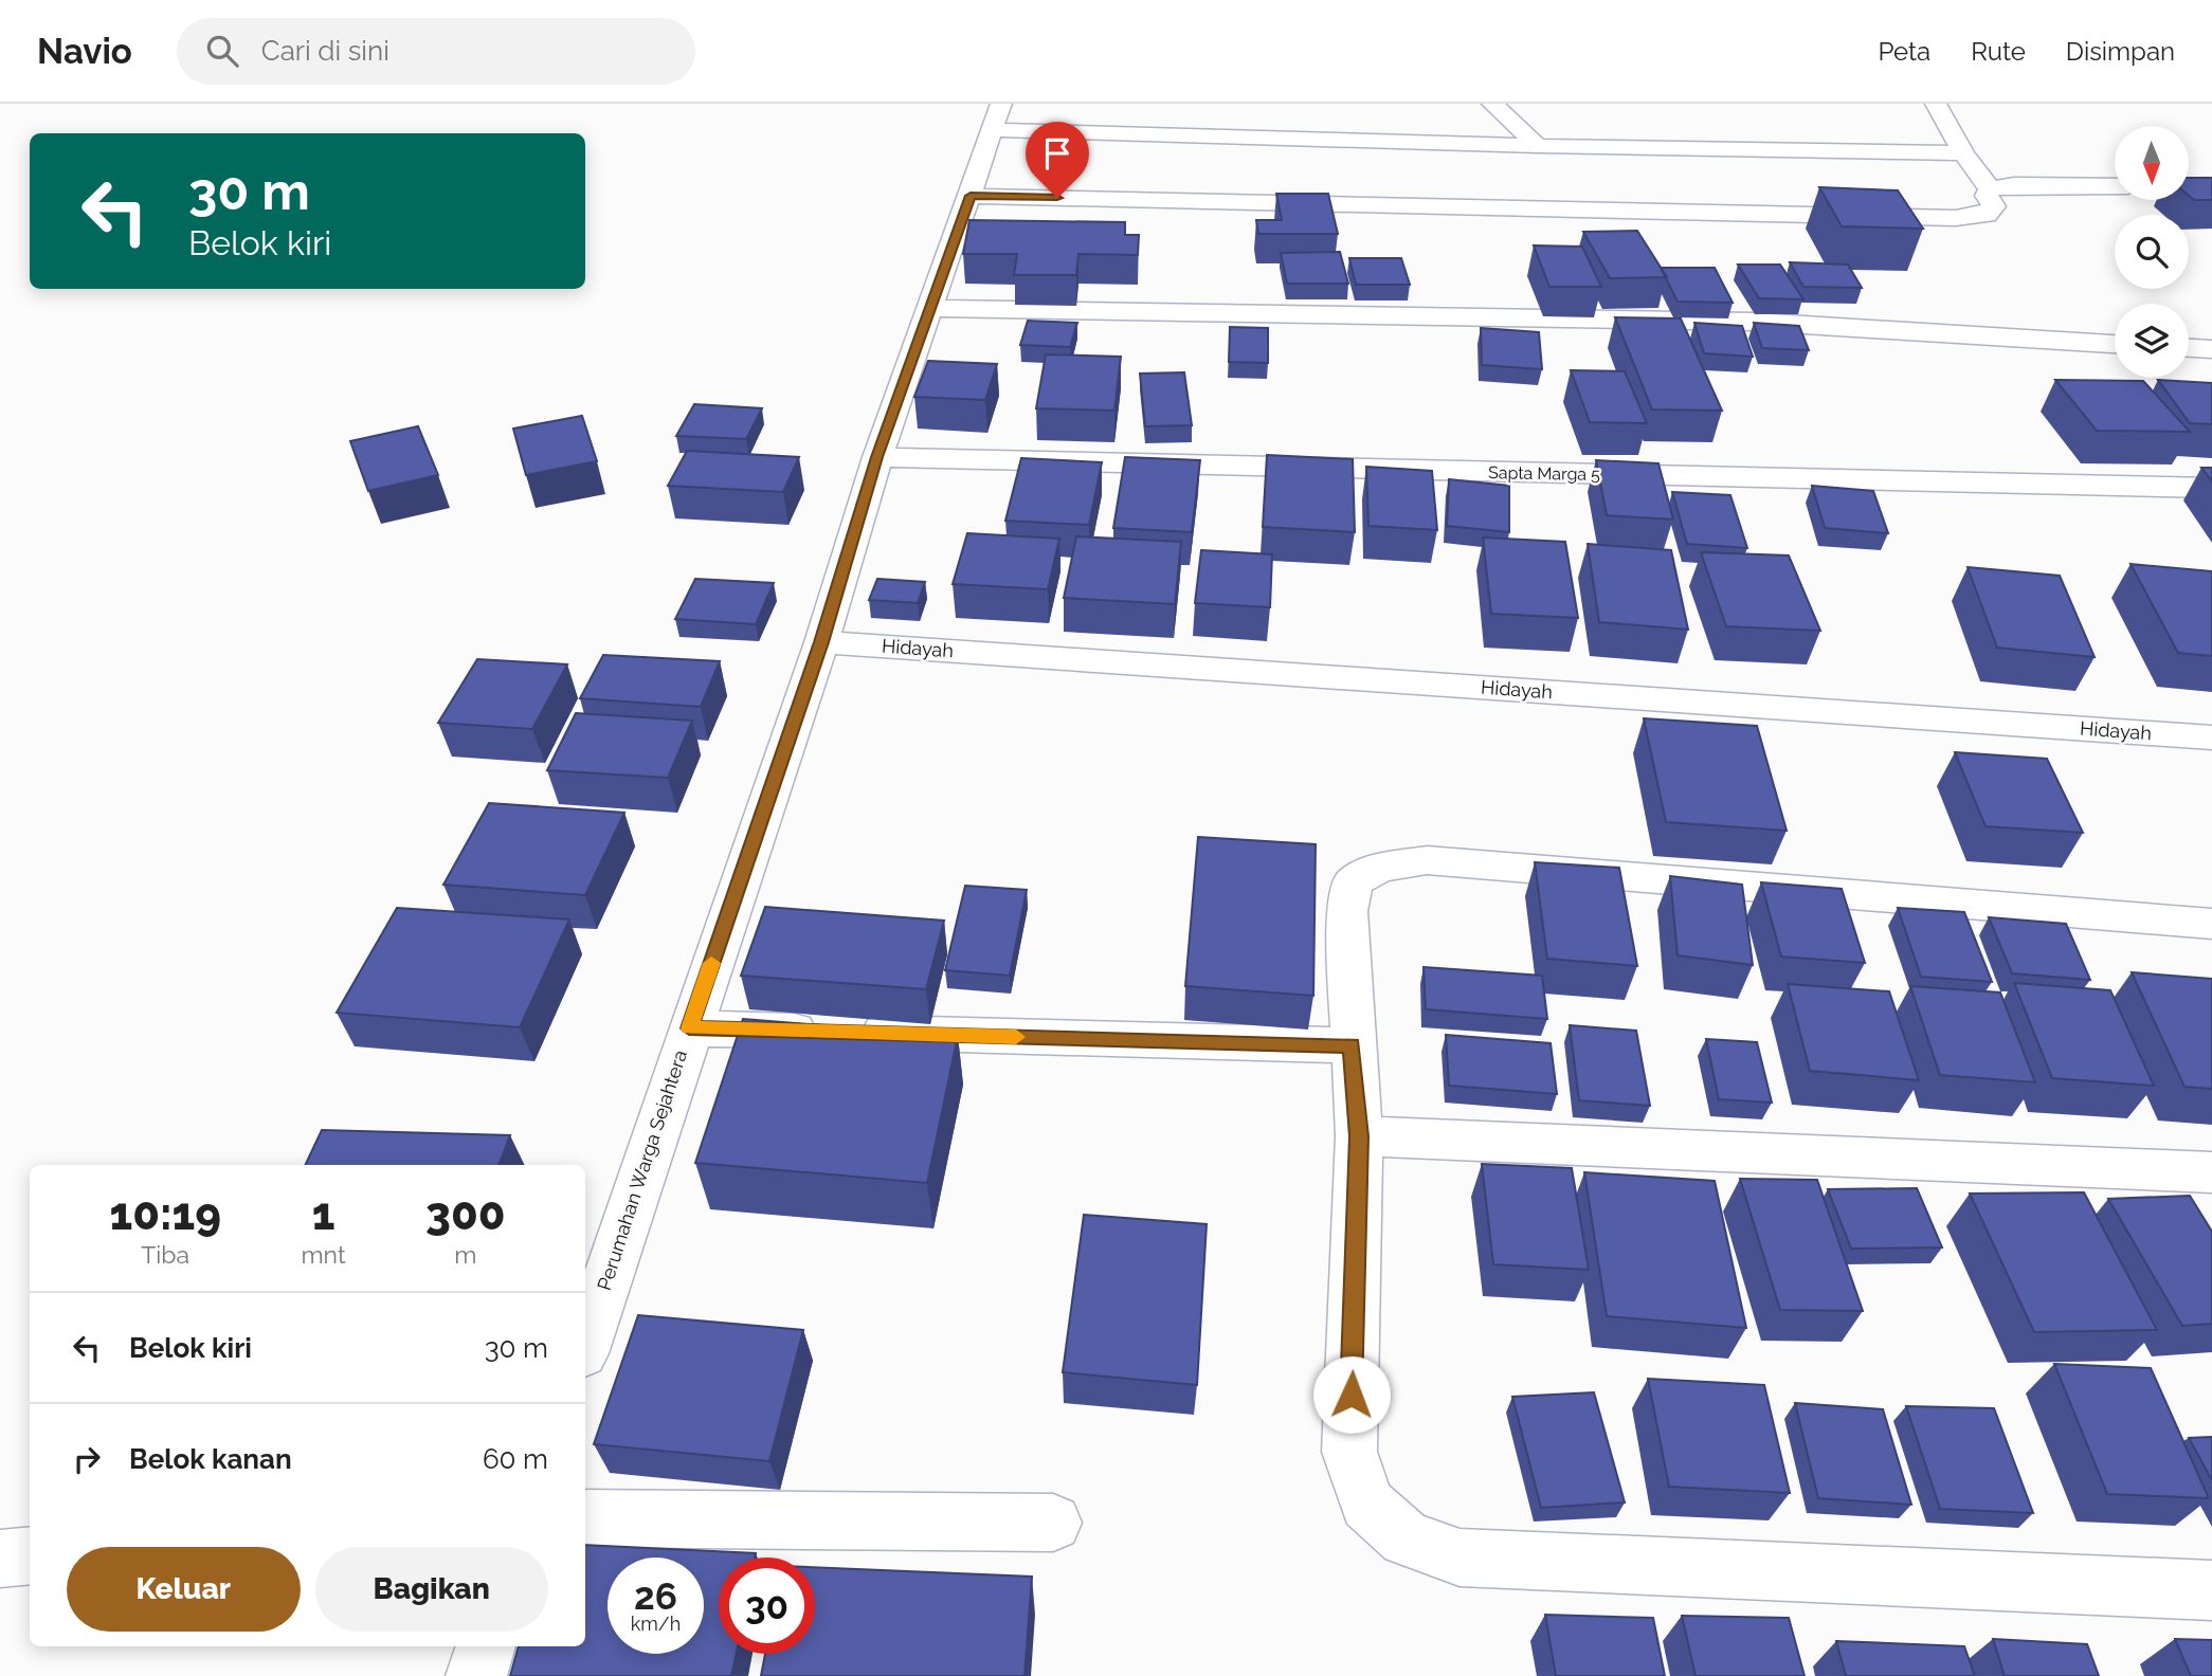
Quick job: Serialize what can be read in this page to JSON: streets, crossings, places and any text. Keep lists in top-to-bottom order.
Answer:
{
  "streets": {
    "street": ["Sapta Marga 5", "Hidayah", "Perumahan Warga Sejahtera"]
  },
  "crossings": [
    ["Sapta Marga 5", "Perumahan Warga Sejahtera"],
    ["Hidayah", "Perumahan Warga Sejahtera"]
  ],
  "north": "bottom",
  "page": {
    "header": "Navio",
    "search": "Cari di sini",
    "nav": ["Peta", "Rute", "Disimpan"],
    "turn": ["30 m", "Belok kiri"],
    "eta": [
      "10:19",
      "Tiba",
      "1",
      "mnt",
      "300",
      "m"
    ],
    "list": [
      {
        "name": "Belok kiri",
        "value": "30 m"
      },
      {
        "name": "Belok kanan",
        "value": "60 m"
      }
    ],
    "buttons": ["Keluar", "Bagikan"],
    "speed": "26 km/h",
    "limit": "30"
  }
}
